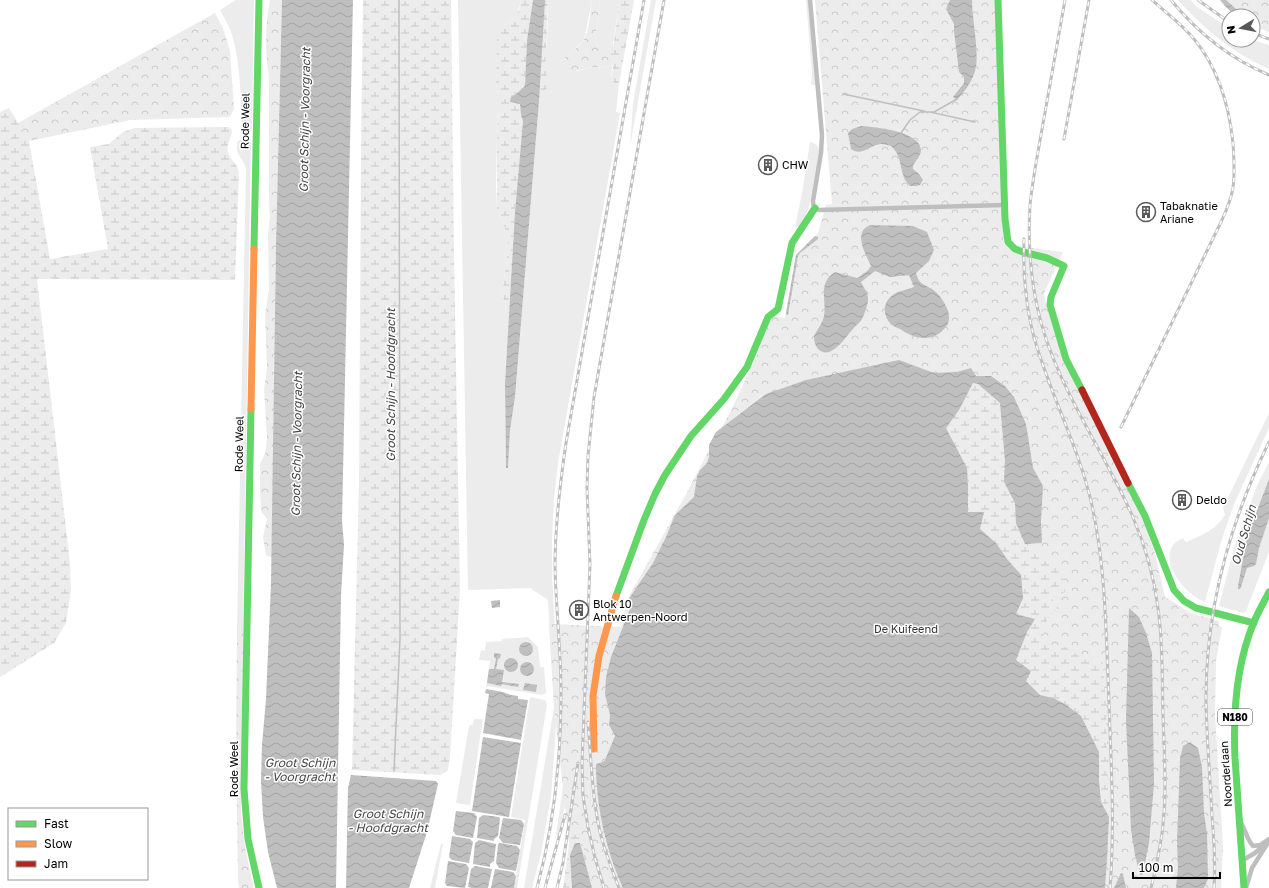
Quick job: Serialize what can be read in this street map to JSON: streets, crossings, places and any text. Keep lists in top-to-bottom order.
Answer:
{
  "streets": {
    "street": ["Rode Weel", "N180", "Noorderlaan"]
  },
  "water": ["Groot Schijn - Voorgracht", "Groot Schijn - Hoofdgracht", "Oud Schijn"],
  "parks": ["De Kuifeend"],
  "places": {
    "building": [
      "CHW",
      "Tabaknatie Ariane",
      "Deldo",
      "Blok 10 Antwerpen-Noord"
    ]
  },
  "legend": ["Fast", "Slow", "Jam"],
  "scale_bar": "100 m",
  "north": "left"
}
